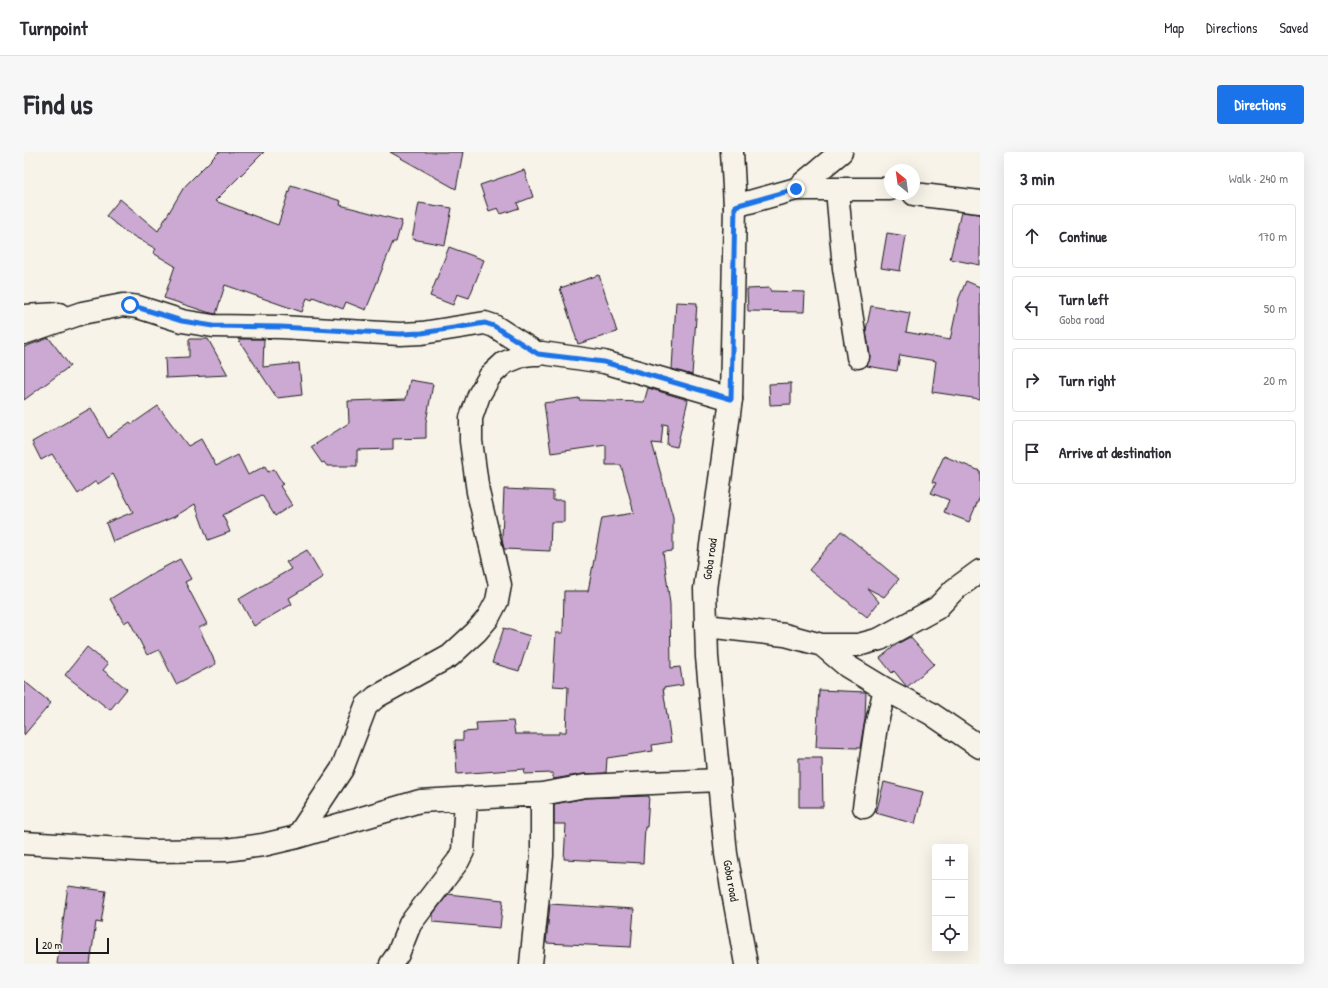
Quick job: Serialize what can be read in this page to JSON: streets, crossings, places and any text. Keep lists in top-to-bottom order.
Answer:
{
  "streets": {
    "street": ["Goba road"]
  },
  "scale_bar": "20 m",
  "north": "top left",
  "page": {
    "header": "Turnpoint",
    "nav": ["Map", "Directions", "Saved"],
    "title": "Find us",
    "buttons": "Directions",
    "heading": ["3 min", "Walk · 240 m"],
    "list": [
      ["Continue", "170 m"],
      ["Turn left", "Goba road", "50 m"],
      ["Turn right", "20 m"],
      "Arrive at destination"
    ],
    "map_buttons": ["+", "−"],
    "scale": "20 m"
  }
}
